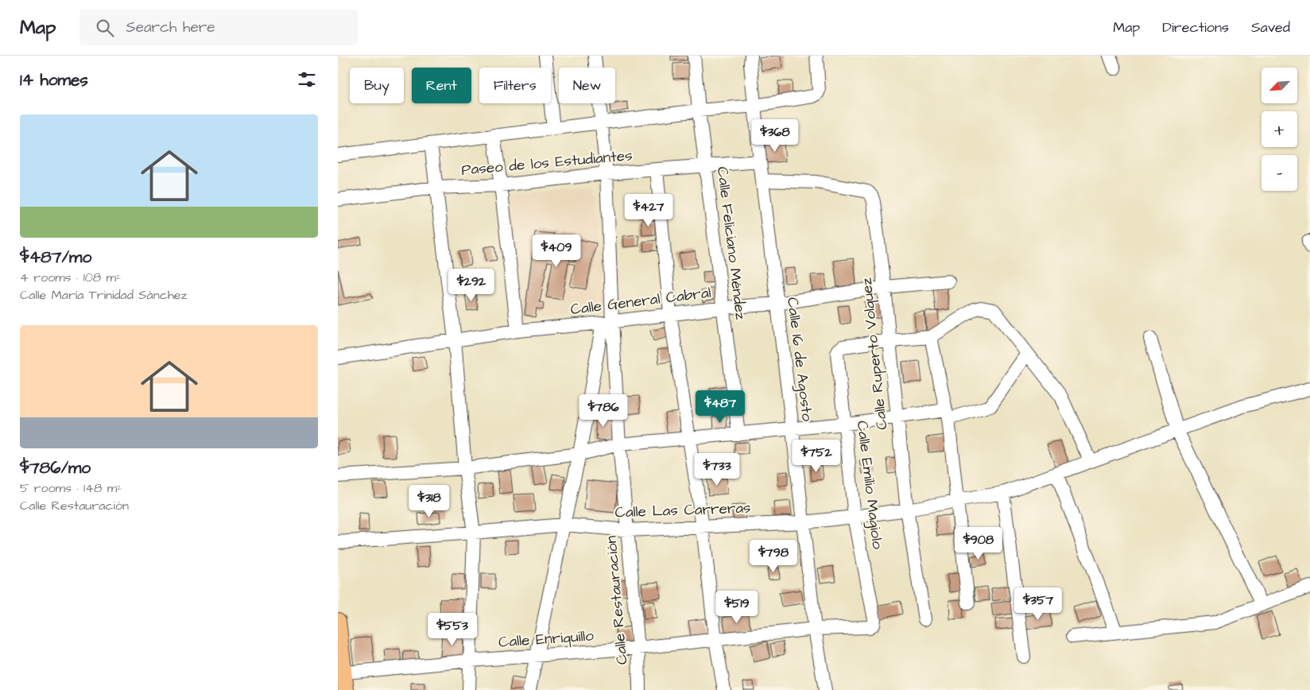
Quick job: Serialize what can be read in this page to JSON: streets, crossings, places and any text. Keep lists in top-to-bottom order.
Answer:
{
  "streets": {
    "street": [
      "Paseo de los Estudiantes",
      "Calle Feliciano Méndez",
      "Calle General Cabral",
      "Calle Ruperto Volquez",
      "Calle 16 de Agosto",
      "Calle Emilio Magiolo",
      "Calle Las Carreras",
      "Calle Restauración",
      "Calle Enriquillo"
    ]
  },
  "crossings": [
    ["Paseo de los Estudiantes", "Calle Feliciano Méndez"],
    ["Paseo de los Estudiantes", "Calle 16 de Agosto"],
    ["Paseo de los Estudiantes", "Calle Restauración"],
    ["Calle Feliciano Méndez", "Calle General Cabral"],
    ["Calle General Cabral", "Calle Ruperto Volquez"],
    ["Calle General Cabral", "Calle 16 de Agosto"],
    ["Calle General Cabral", "Calle Restauración"],
    ["Calle Ruperto Volquez", "Calle 16 de Agosto"],
    ["Calle Ruperto Volquez", "Calle Emilio Magiolo"],
    ["Calle Ruperto Volquez", "Calle Las Carreras"],
    ["Calle 16 de Agosto", "Calle Las Carreras"],
    ["Calle 16 de Agosto", "Calle Enriquillo"],
    ["Calle Emilio Magiolo", "Calle Las Carreras"],
    ["Calle Emilio Magiolo", "Calle Enriquillo"],
    ["Calle Las Carreras", "Calle Restauración"],
    ["Calle Restauración", "Calle Enriquillo"]
  ],
  "north": "bottom left",
  "page": {
    "header": "Map",
    "search": "Search here",
    "nav": ["Map", "Directions", "Saved"],
    "heading": "14 homes",
    "map_buttons": ["+", "−"],
    "chip": [
      "Buy",
      "Rent",
      "Filters",
      "New"
    ],
    "list": [
      {
        "name": "$487/mo",
        "note": "4 rooms · 108 m² · Calle María Trinidad Sánchez"
      },
      {
        "name": "$786/mo",
        "note": "5 rooms · 148 m² · Calle Restauración"
      }
    ],
    "price": [
      "$368",
      "$427",
      "$409",
      "$292",
      "$487",
      "$786",
      "$752",
      "$733",
      "$318",
      "$908",
      "$798",
      "$357",
      "$519",
      "$553"
    ]
  }
}
